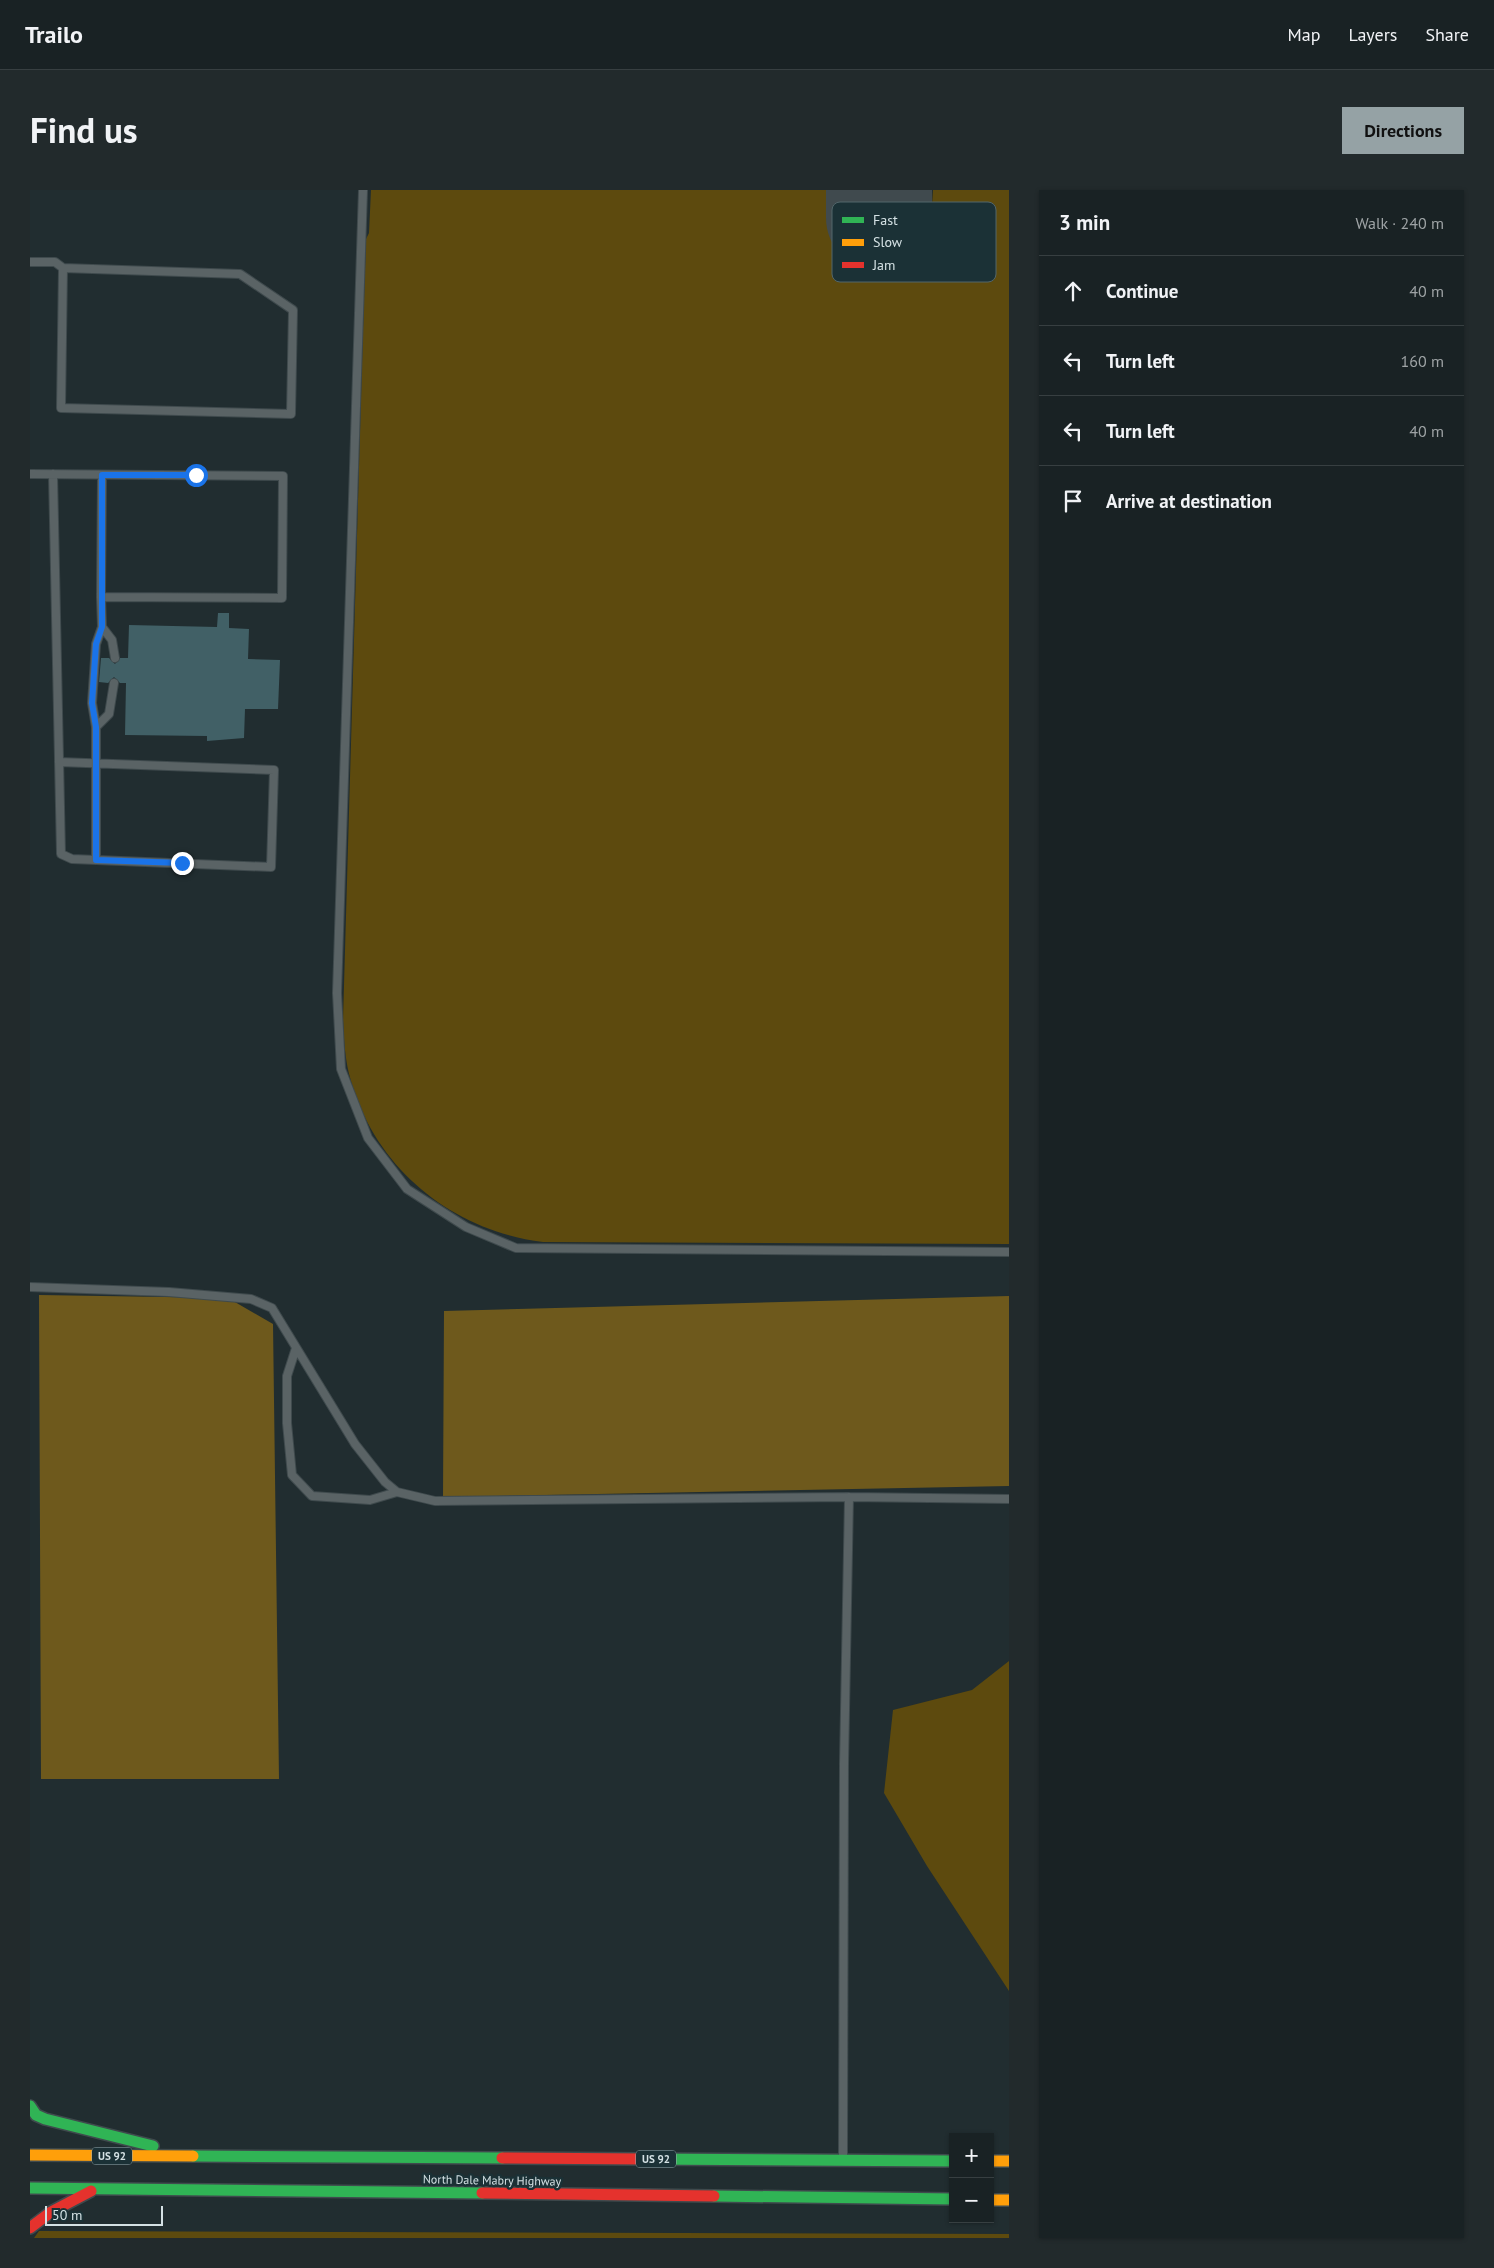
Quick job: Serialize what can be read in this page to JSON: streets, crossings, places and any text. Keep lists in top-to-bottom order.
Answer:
{
  "streets": {
    "main road": ["US 92", "North Dale Mabry Highway"]
  },
  "legend": ["Fast", "Slow", "Jam"],
  "scale_bar": "50 m",
  "page": {
    "header": "Trailo",
    "nav": ["Map", "Layers", "Share"],
    "title": "Find us",
    "buttons": "Directions",
    "heading": ["3 min", "Walk · 240 m"],
    "list": [
      ["Continue", "40 m"],
      ["Turn left", "160 m"],
      ["Turn left", "40 m"],
      "Arrive at destination"
    ],
    "map_buttons": ["+", "−"],
    "scale": "50 m"
  }
}
